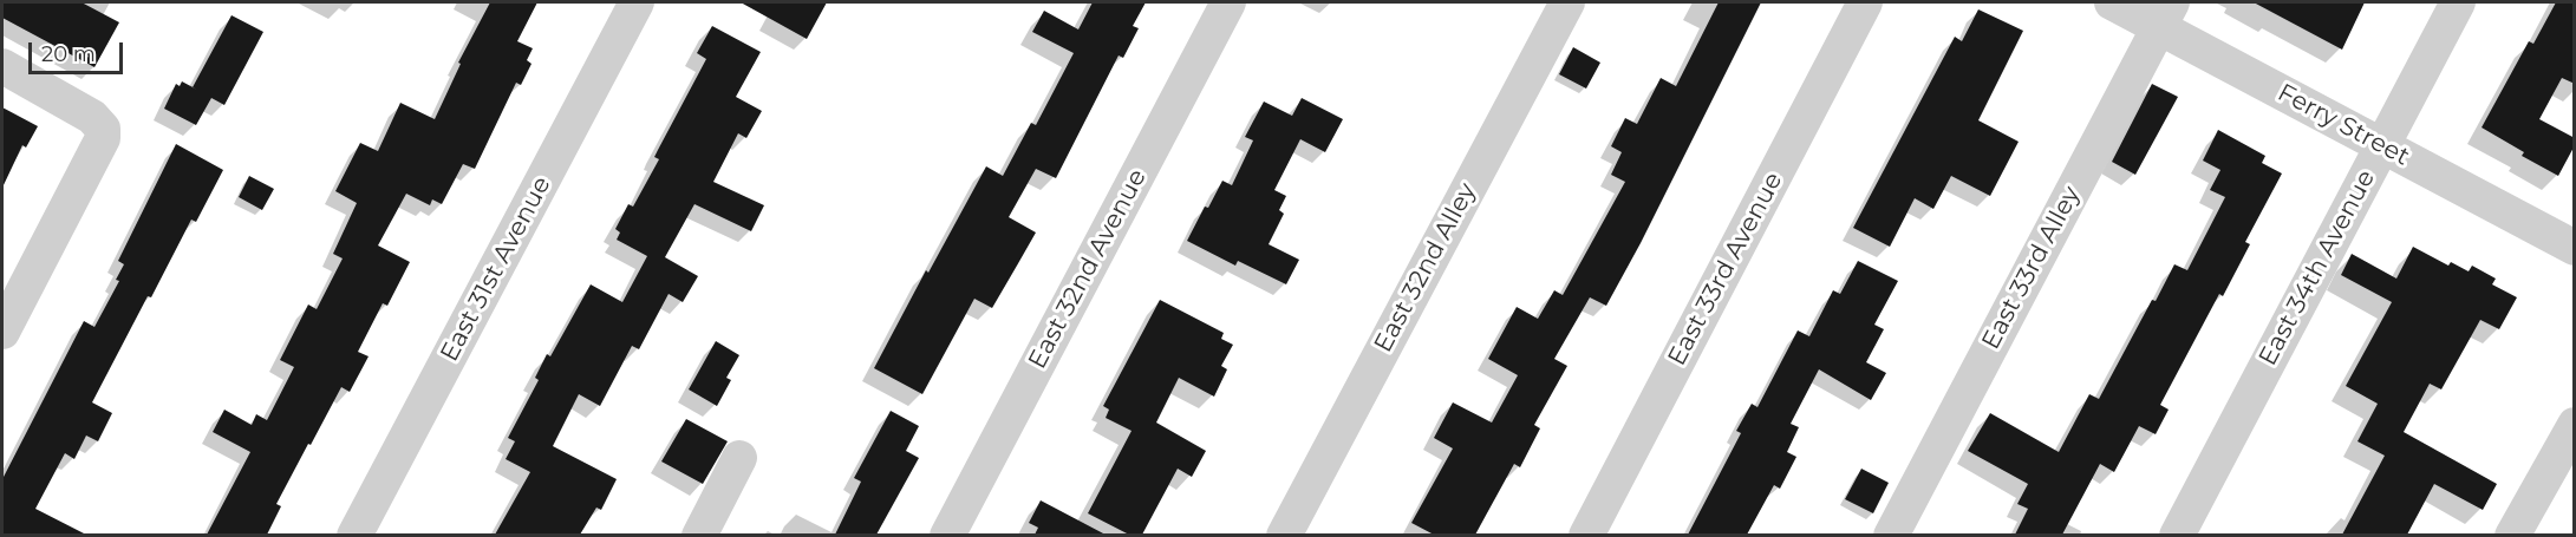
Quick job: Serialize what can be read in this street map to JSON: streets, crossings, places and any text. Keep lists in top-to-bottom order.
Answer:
{
  "streets": {
    "street": [
      "Ferry Street",
      "East 32nd Alley",
      "East 33rd Alley",
      "East 34th Avenue",
      "East 31st Avenue",
      "East 32nd Avenue",
      "East 33rd Avenue"
    ]
  },
  "crossings": [
    ["Ferry Street", "East 33rd Alley"],
    ["Ferry Street", "East 34th Avenue"]
  ],
  "scale_bar": "20 m"
}
